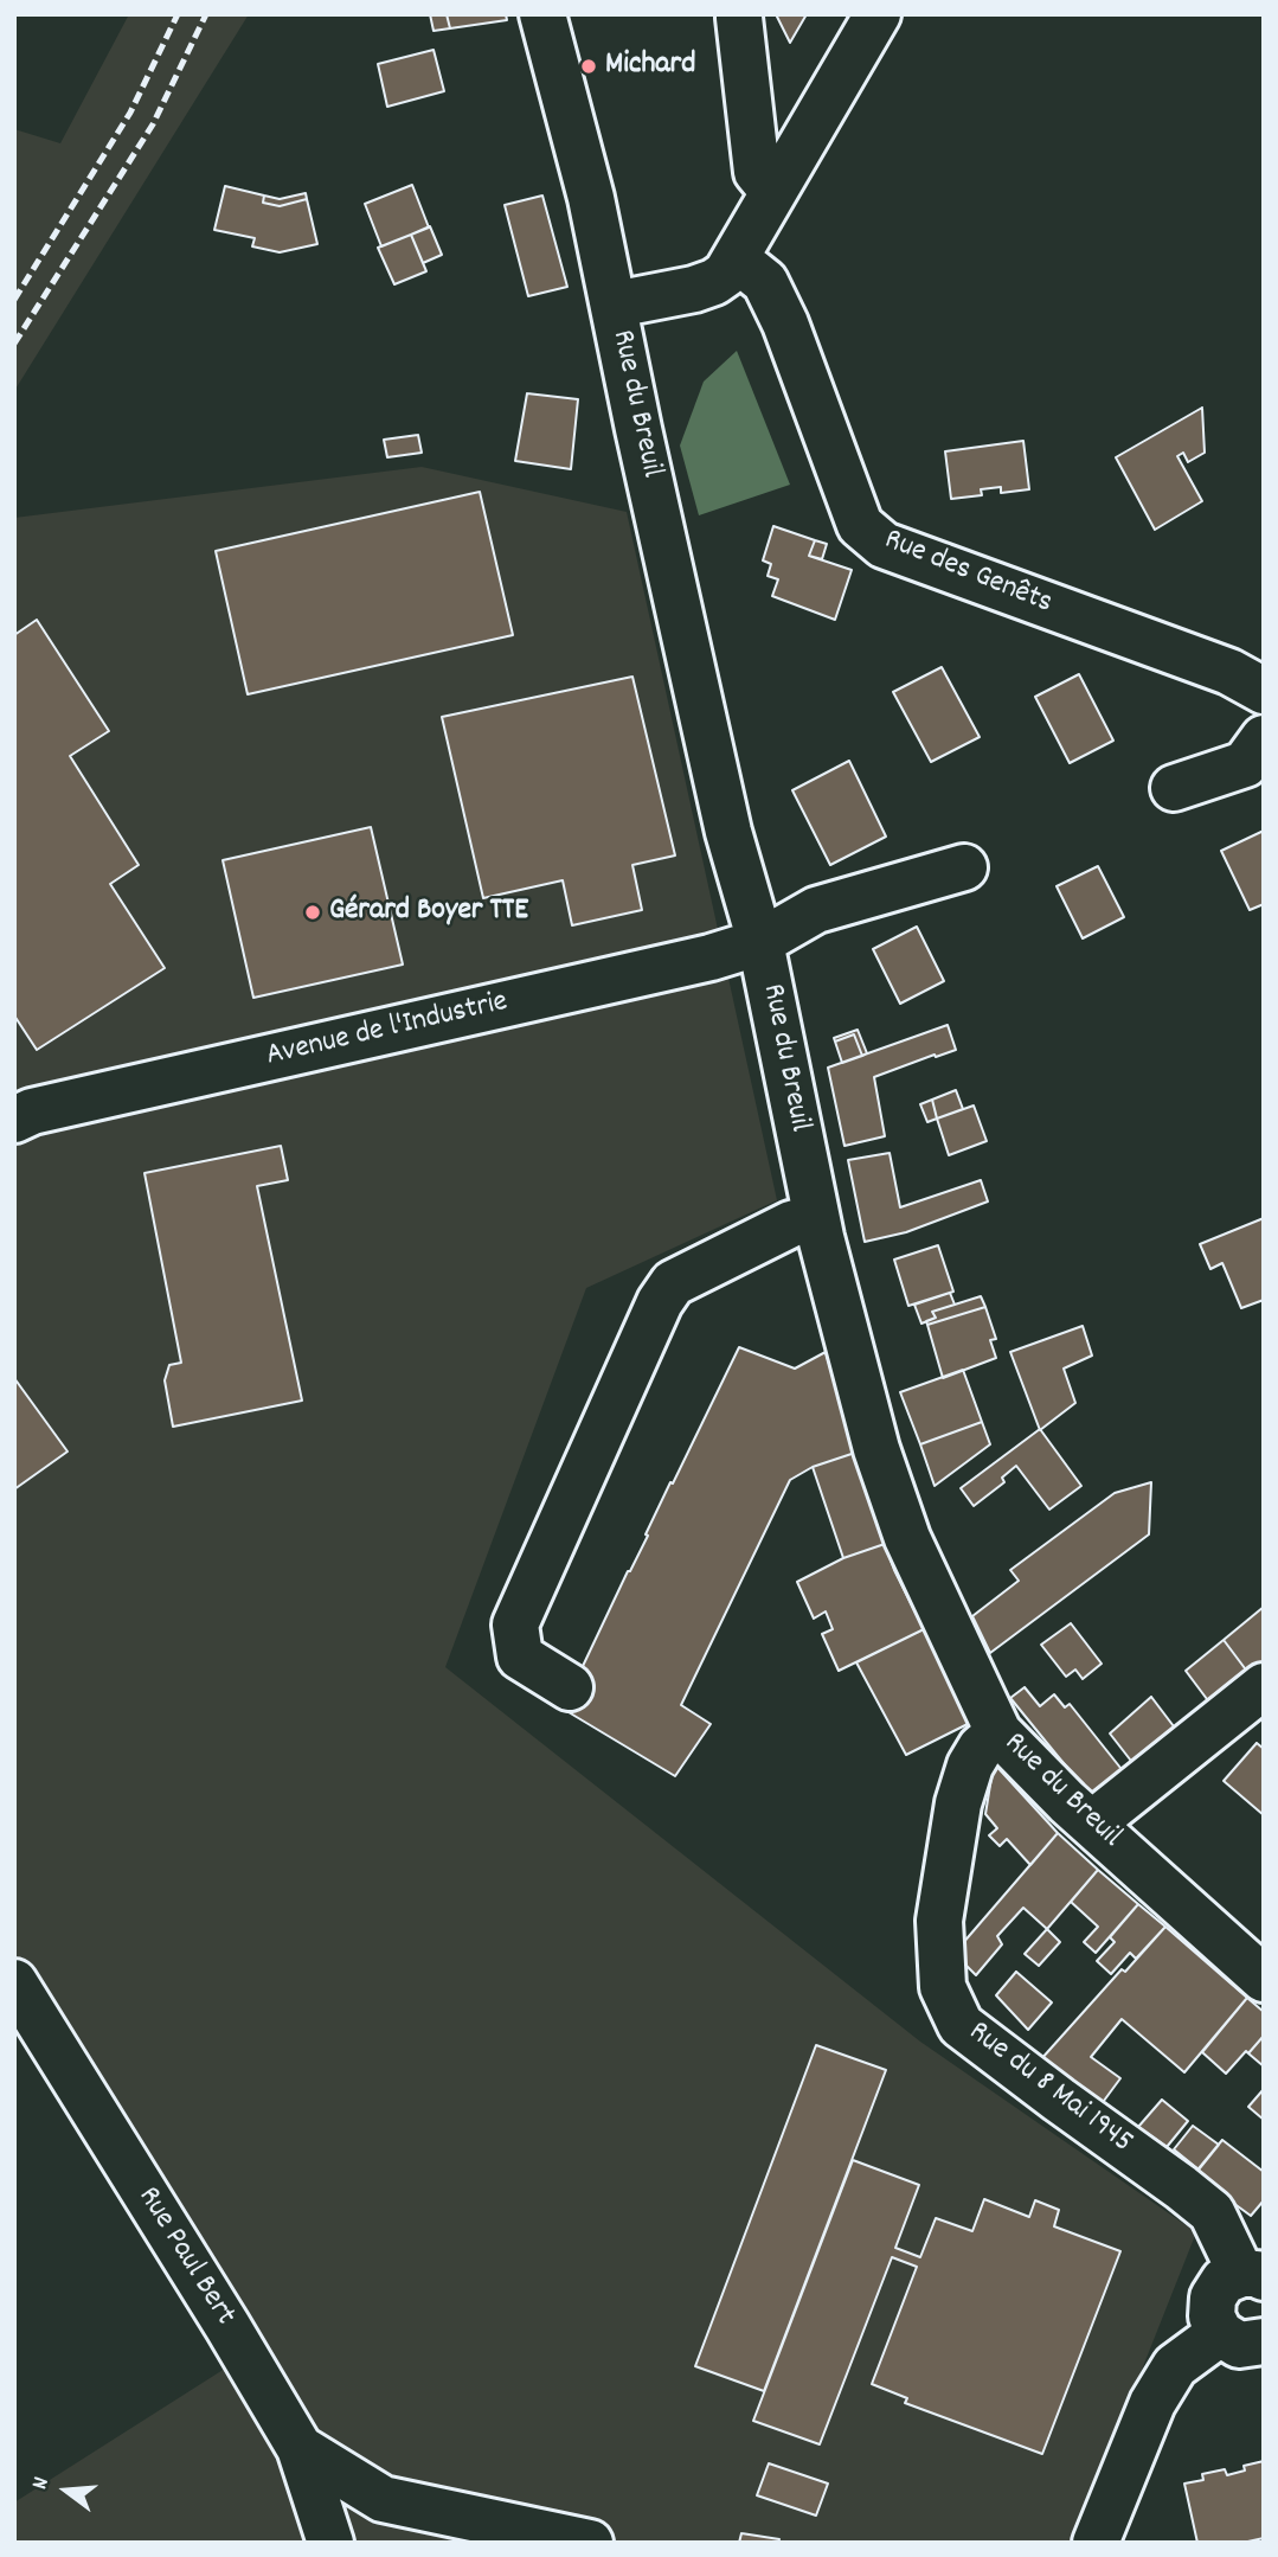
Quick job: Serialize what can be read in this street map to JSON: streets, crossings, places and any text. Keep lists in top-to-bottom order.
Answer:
{
  "streets": {
    "street": [
      "Rue du Breuil",
      "Rue des Genêts",
      "Avenue de l'Industrie",
      "Rue du 8 Mai 1945",
      "Rue Paul Bert"
    ]
  },
  "crossings": [
    ["Rue du Breuil", "Avenue de l'Industrie"],
    ["Rue du Breuil", "Rue du 8 Mai 1945"]
  ],
  "places": ["Michard", "Gérard Boyer TTE"],
  "north": "left"
}
